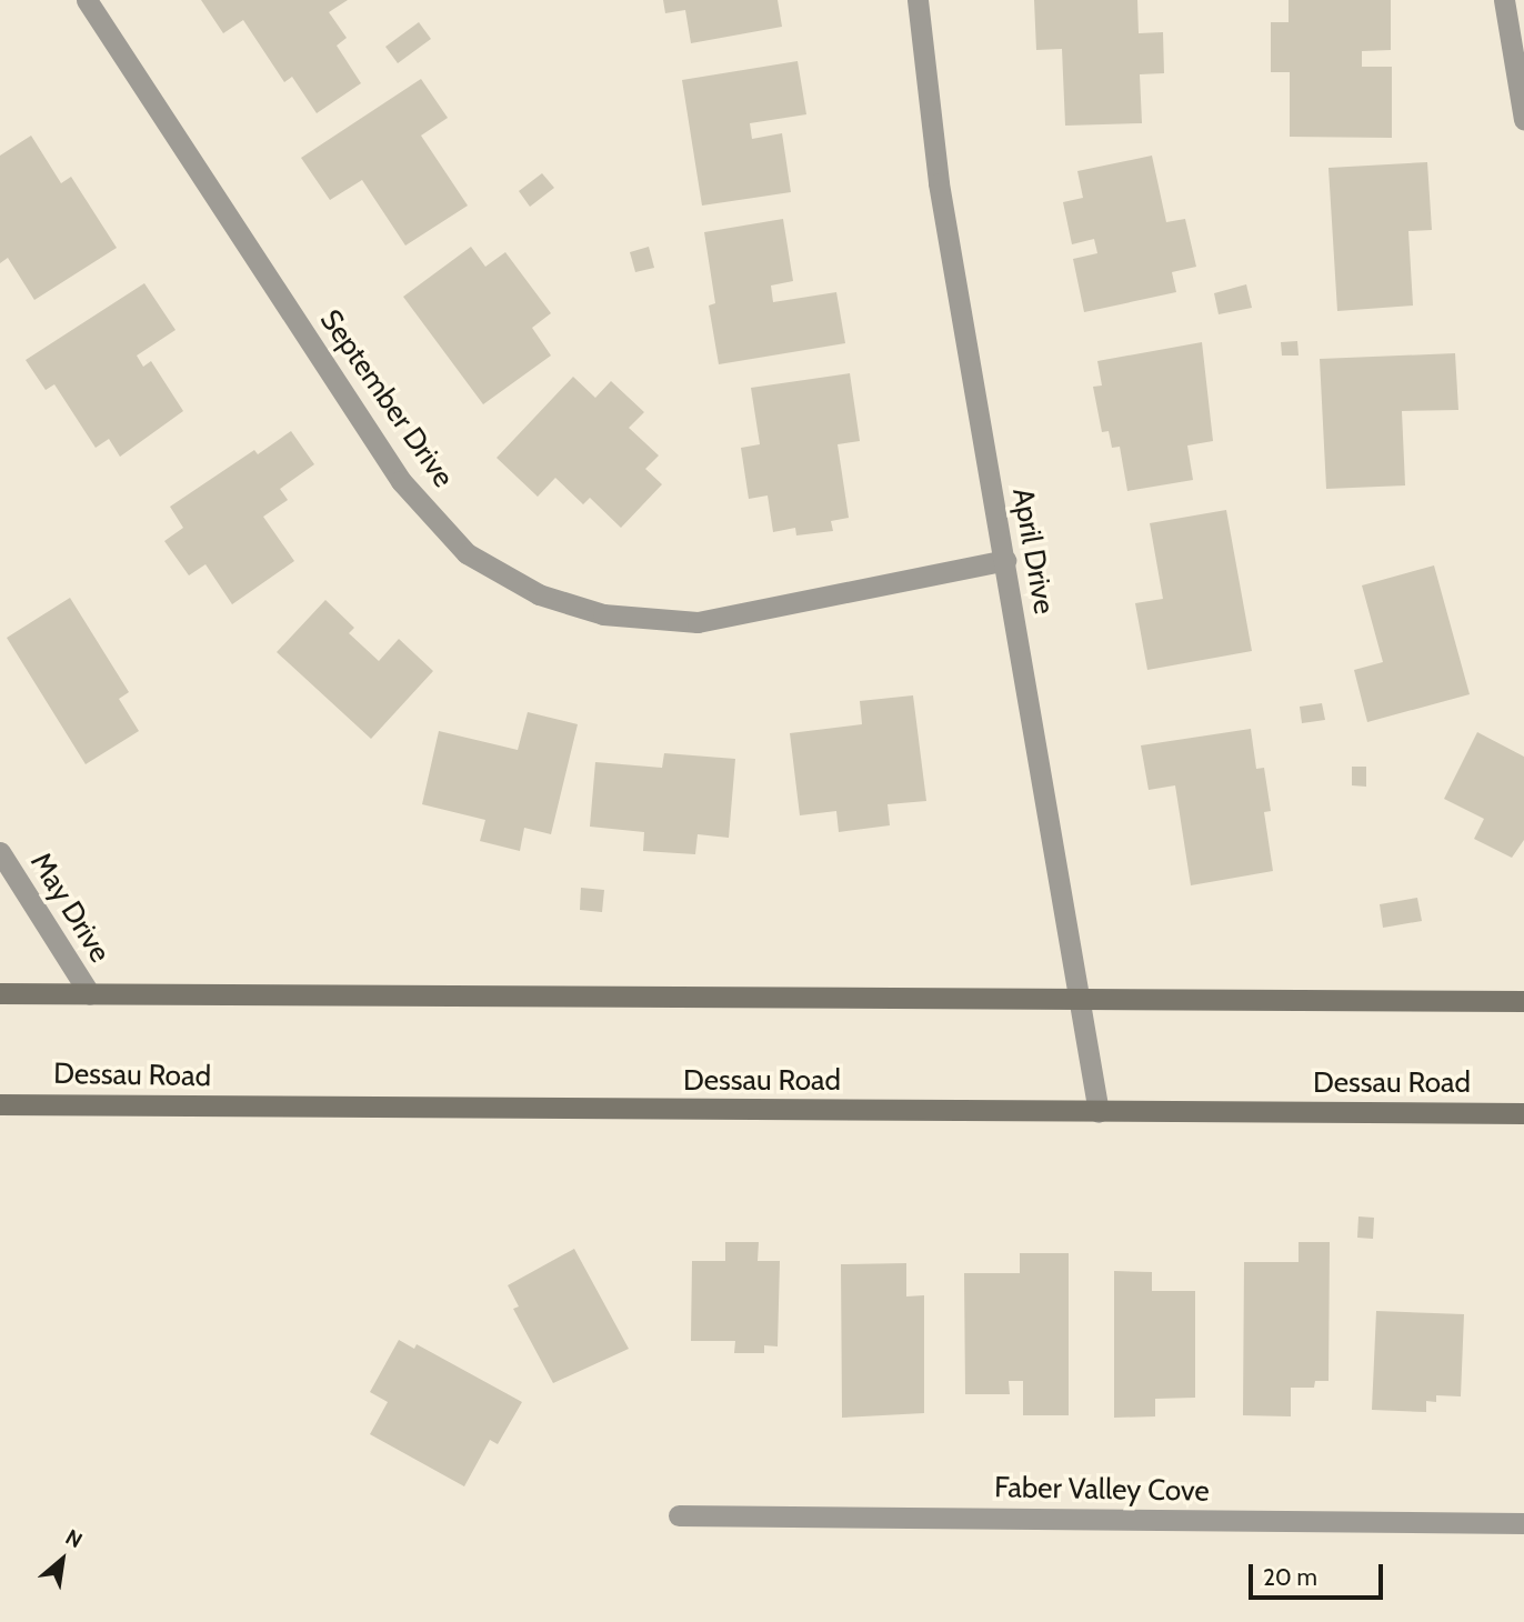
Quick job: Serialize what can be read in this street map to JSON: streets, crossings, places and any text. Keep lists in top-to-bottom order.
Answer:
{
  "streets": {
    "main road": ["Dessau Road"],
    "street": [
      "September Drive",
      "April Drive",
      "May Drive",
      "Faber Valley Cove"
    ]
  },
  "crossings": [
    ["September Drive", "April Drive"],
    ["April Drive", "Dessau Road"]
  ],
  "scale_bar": "20 m",
  "north": "top right"
}
